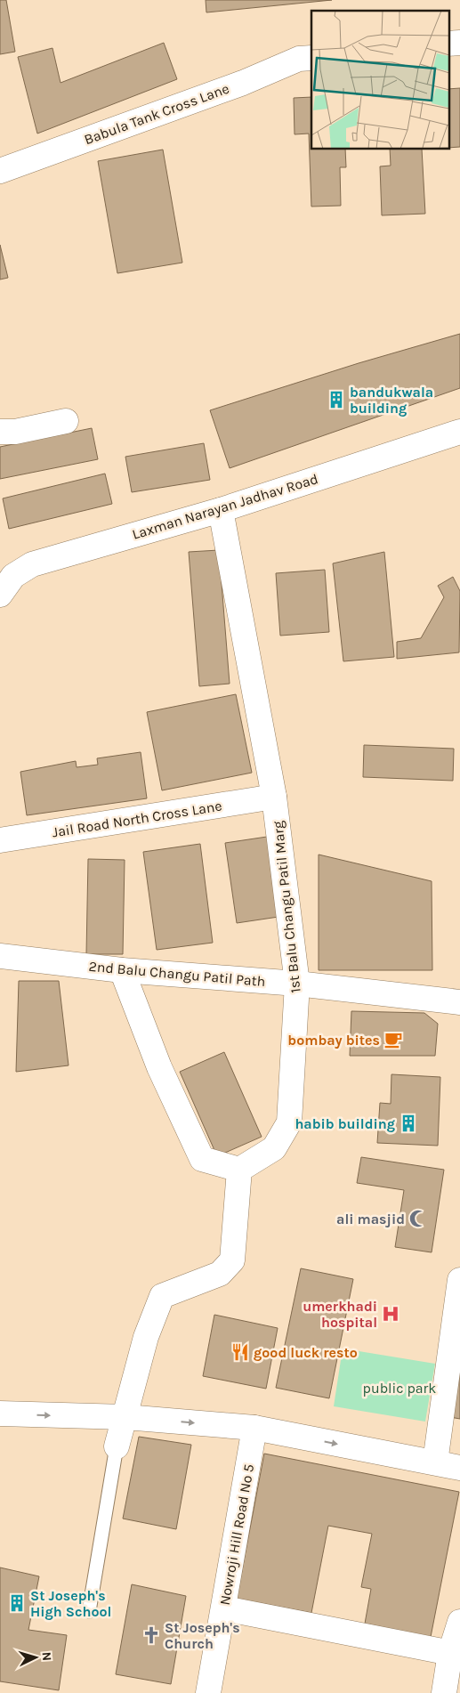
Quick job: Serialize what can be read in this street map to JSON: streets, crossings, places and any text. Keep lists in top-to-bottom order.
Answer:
{
  "streets": {
    "street": [
      "Babula Tank Cross Lane",
      "Laxman Narayan Jadhav Road",
      "Jail Road North Cross Lane",
      "1st Balu Changu Patil Marg",
      "2nd Balu Changu Patil Path",
      "Nowroji Hill Road No 5"
    ]
  },
  "crossings": [
    ["Laxman Narayan Jadhav Road", "1st Balu Changu Patil Marg"],
    ["Jail Road North Cross Lane", "1st Balu Changu Patil Marg"],
    ["1st Balu Changu Patil Marg", "2nd Balu Changu Patil Path"]
  ],
  "parks": ["public park"],
  "places": {
    "building": ["bandukwala building", "habib building", "St Joseph's High School"],
    "cafe": ["bombay bites"],
    "mosque": ["ali masjid"],
    "hospital": ["umerkhadi hospital"],
    "restaurant": ["good luck resto"],
    "church": ["St Joseph's Church"]
  },
  "north": "right"
}
